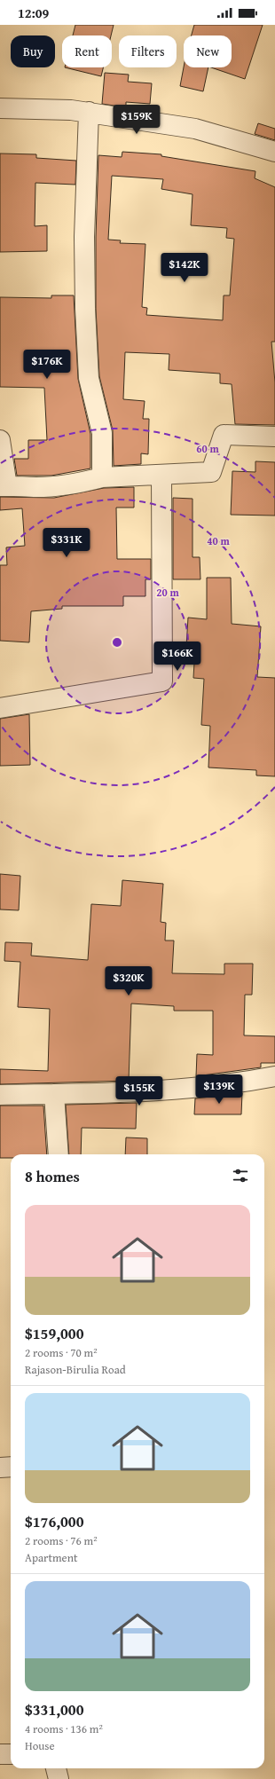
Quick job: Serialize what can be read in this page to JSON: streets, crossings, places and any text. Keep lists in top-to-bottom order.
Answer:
{
  "page": {
    "status": "12:09",
    "chip": [
      "Buy",
      "Rent",
      "Filters",
      "New"
    ],
    "price": [
      "$159K",
      "$142K",
      "$176K",
      "$331K",
      "$166K",
      "$320K",
      "$139K",
      "$155K"
    ],
    "heading": "8 homes",
    "list": [
      {
        "name": "$159,000",
        "note": "2 rooms · 70 m² · Rajason-Birulia Road"
      },
      {
        "name": "$176,000",
        "note": "2 rooms · 76 m² · Apartment"
      },
      {
        "name": "$331,000",
        "note": "4 rooms · 136 m² · House"
      }
    ]
  },
  "rings": ["60 m", "40 m", "20 m"]
}
